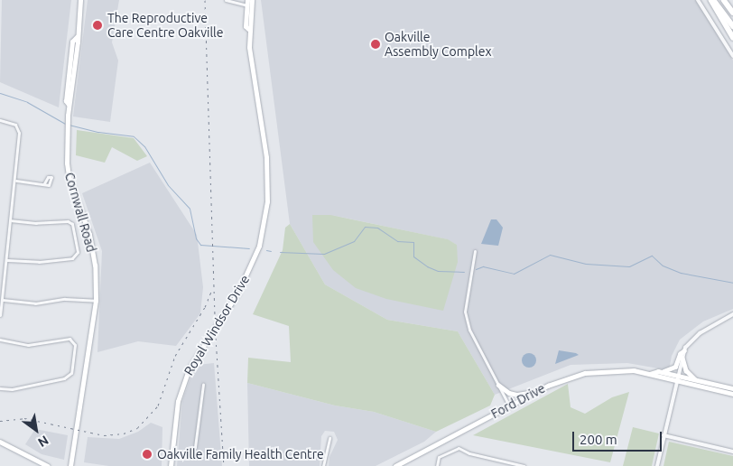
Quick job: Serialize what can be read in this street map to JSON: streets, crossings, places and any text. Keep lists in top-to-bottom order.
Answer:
{
  "streets": {
    "main road": ["Cornwall Road", "Royal Windsor Drive", "Ford Drive"]
  },
  "places": ["The Reproductive Care Centre Oakville", "Oakville Assembly Complex", "Oakville Family Health Centre"],
  "scale_bar": "200 m",
  "north": "bottom right"
}
